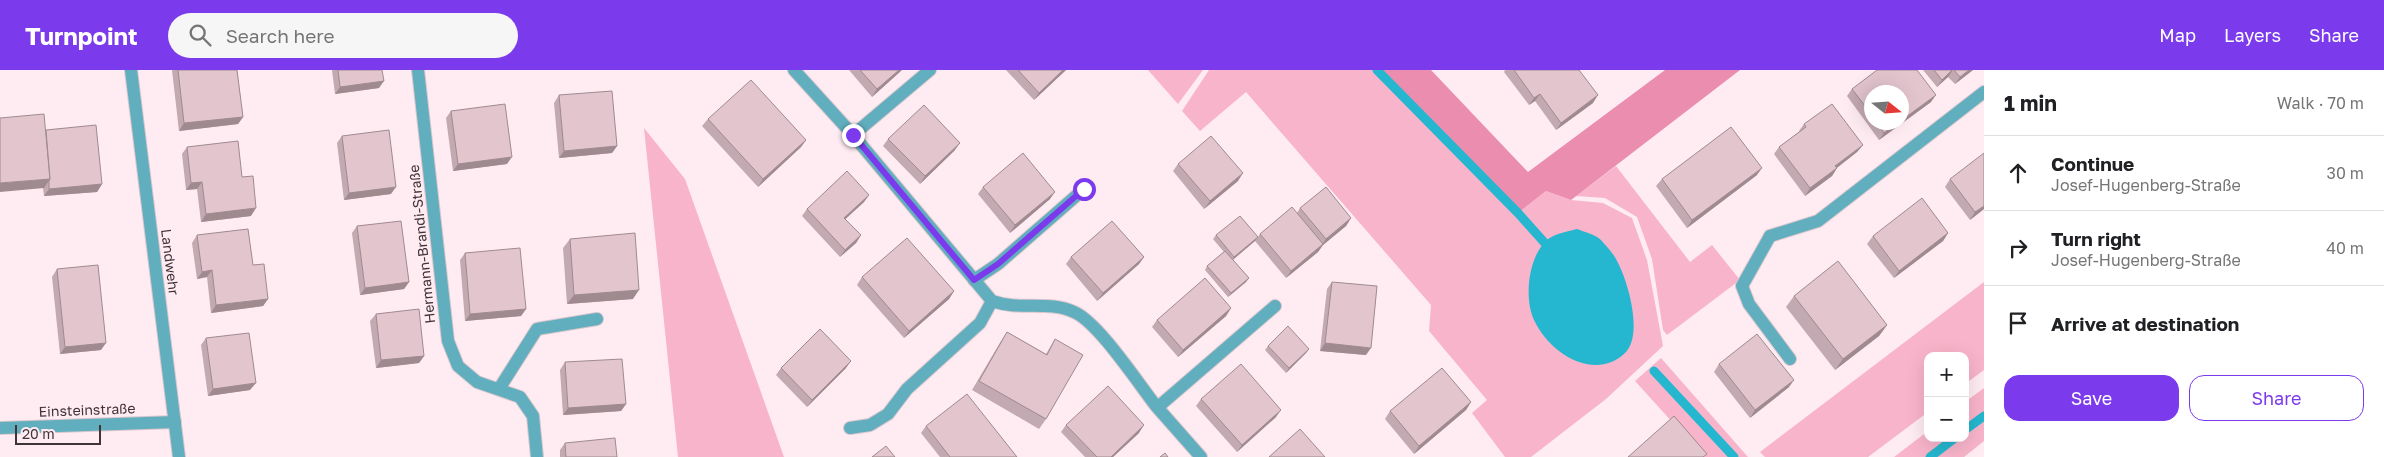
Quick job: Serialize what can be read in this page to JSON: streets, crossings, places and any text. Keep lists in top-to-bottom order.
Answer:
{
  "streets": {
    "street": ["Hermann-Brandi-Straße", "Landwehr", "Einsteinstraße"]
  },
  "crossings": [
    ["Landwehr", "Einsteinstraße"]
  ],
  "scale_bar": "20 m",
  "north": "right",
  "page": {
    "header": "Turnpoint",
    "search": "Search here",
    "nav": ["Map", "Layers", "Share"],
    "heading": ["1 min", "Walk · 70 m"],
    "list": [
      ["Continue", "Josef-Hugenberg-Straße", "30 m"],
      ["Turn right", "Josef-Hugenberg-Straße", "40 m"],
      "Arrive at destination"
    ],
    "map_buttons": ["+", "−"],
    "buttons": ["Save", "Share"],
    "scale": "20 m"
  }
}
